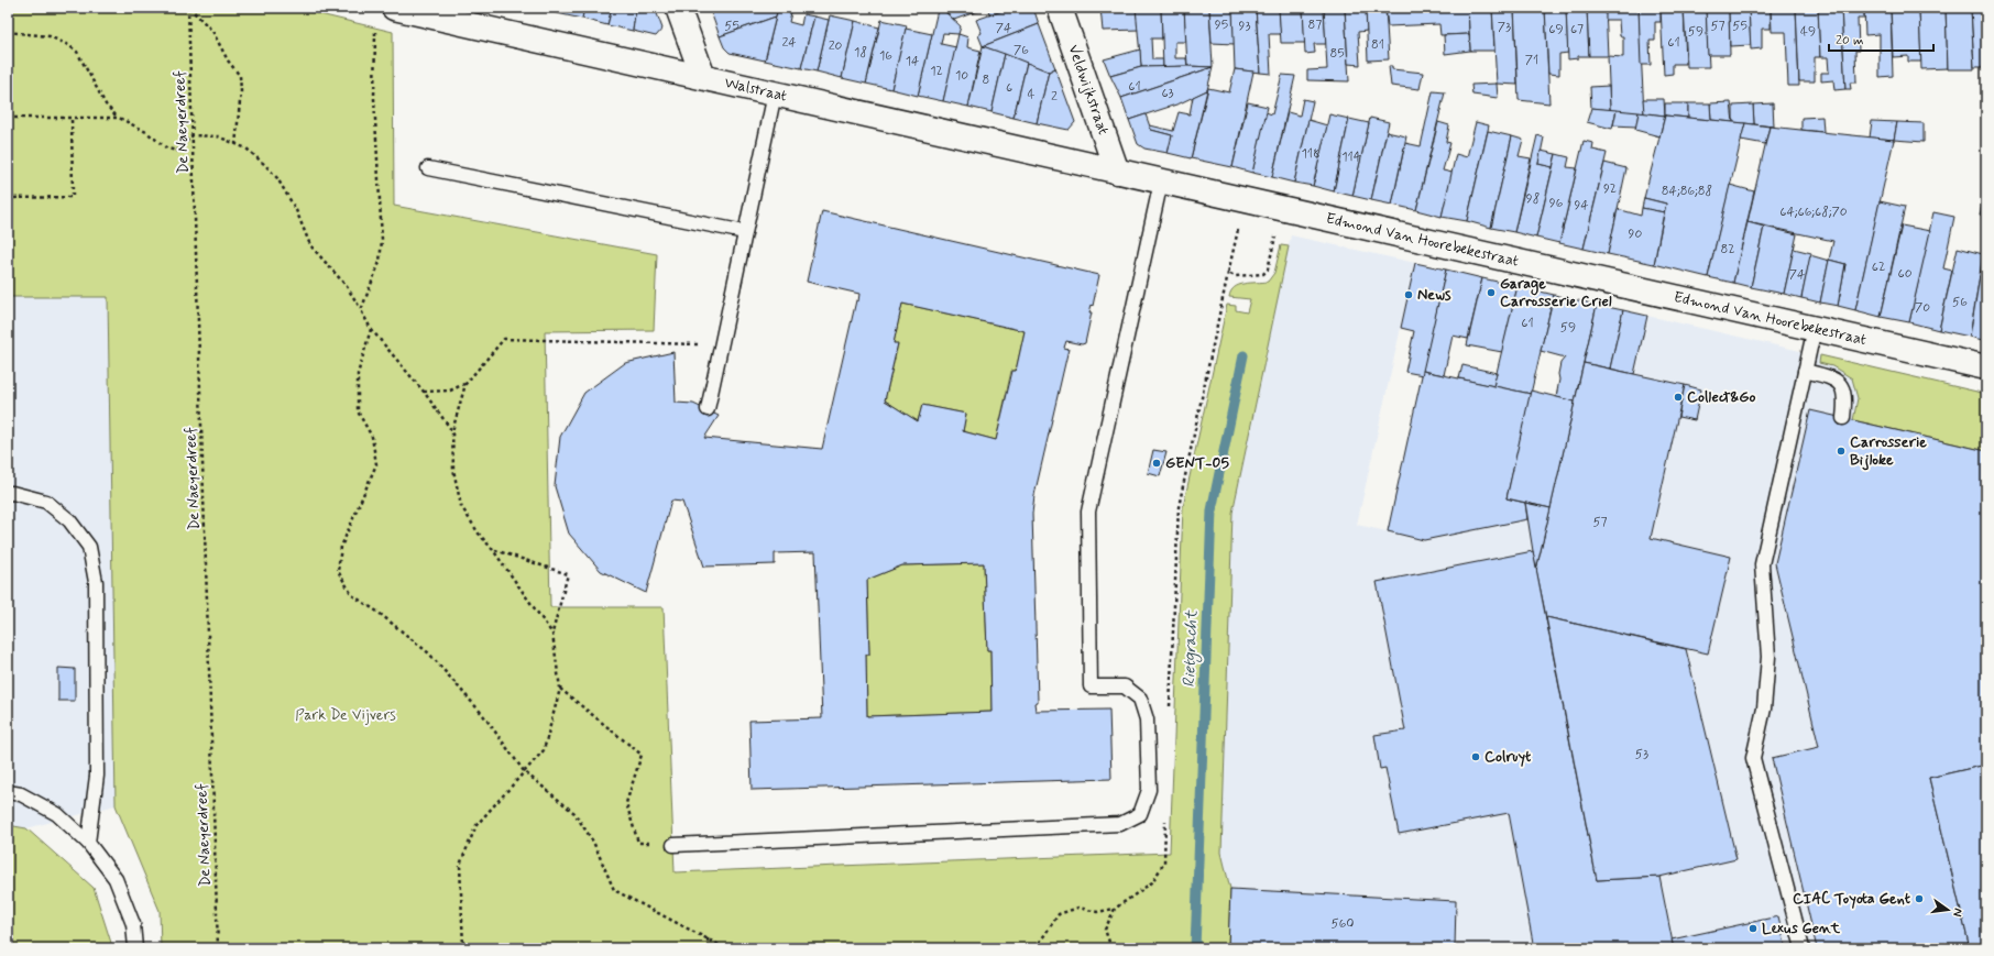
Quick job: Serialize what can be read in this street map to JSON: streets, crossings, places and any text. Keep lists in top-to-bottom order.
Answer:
{
  "streets": {
    "street": ["Walstraat", "Veldwijkstraat", "Edmond Van Hoorebekestraat"],
    "path": ["De Naeyerdreef"]
  },
  "crossings": [
    ["Walstraat", "Veldwijkstraat"],
    ["Walstraat", "Edmond Van Hoorebekestraat"],
    ["Veldwijkstraat", "Edmond Van Hoorebekestraat"]
  ],
  "water": ["Rietgracht"],
  "parks": ["Park De Vijvers"],
  "places": [
    "Garage Carrosserie Criel",
    "News",
    "Collect&Go",
    "Carrosserie Bijloke",
    "GENT-05",
    "Colruyt",
    "CIAC Toyota Gent",
    "Lexus Gent"
  ],
  "house_numbers": [
    "95",
    "87",
    "55",
    "93",
    "57",
    "55",
    "73",
    "74",
    "69",
    "67",
    "59",
    "49",
    "24",
    "61",
    "81",
    "20",
    "76",
    "18",
    "85",
    "16",
    "71",
    "14",
    "12",
    "10",
    "8",
    "61",
    "6",
    "63",
    "4",
    "2",
    "118",
    "114",
    "92",
    "84;86;88",
    "98",
    "96",
    "94",
    "64;66;68;70",
    "90",
    "82",
    "62",
    "60",
    "74",
    "56",
    "70",
    "61",
    "59",
    "57",
    "53",
    "560"
  ],
  "scale_bar": "20 m",
  "north": "right"
}
